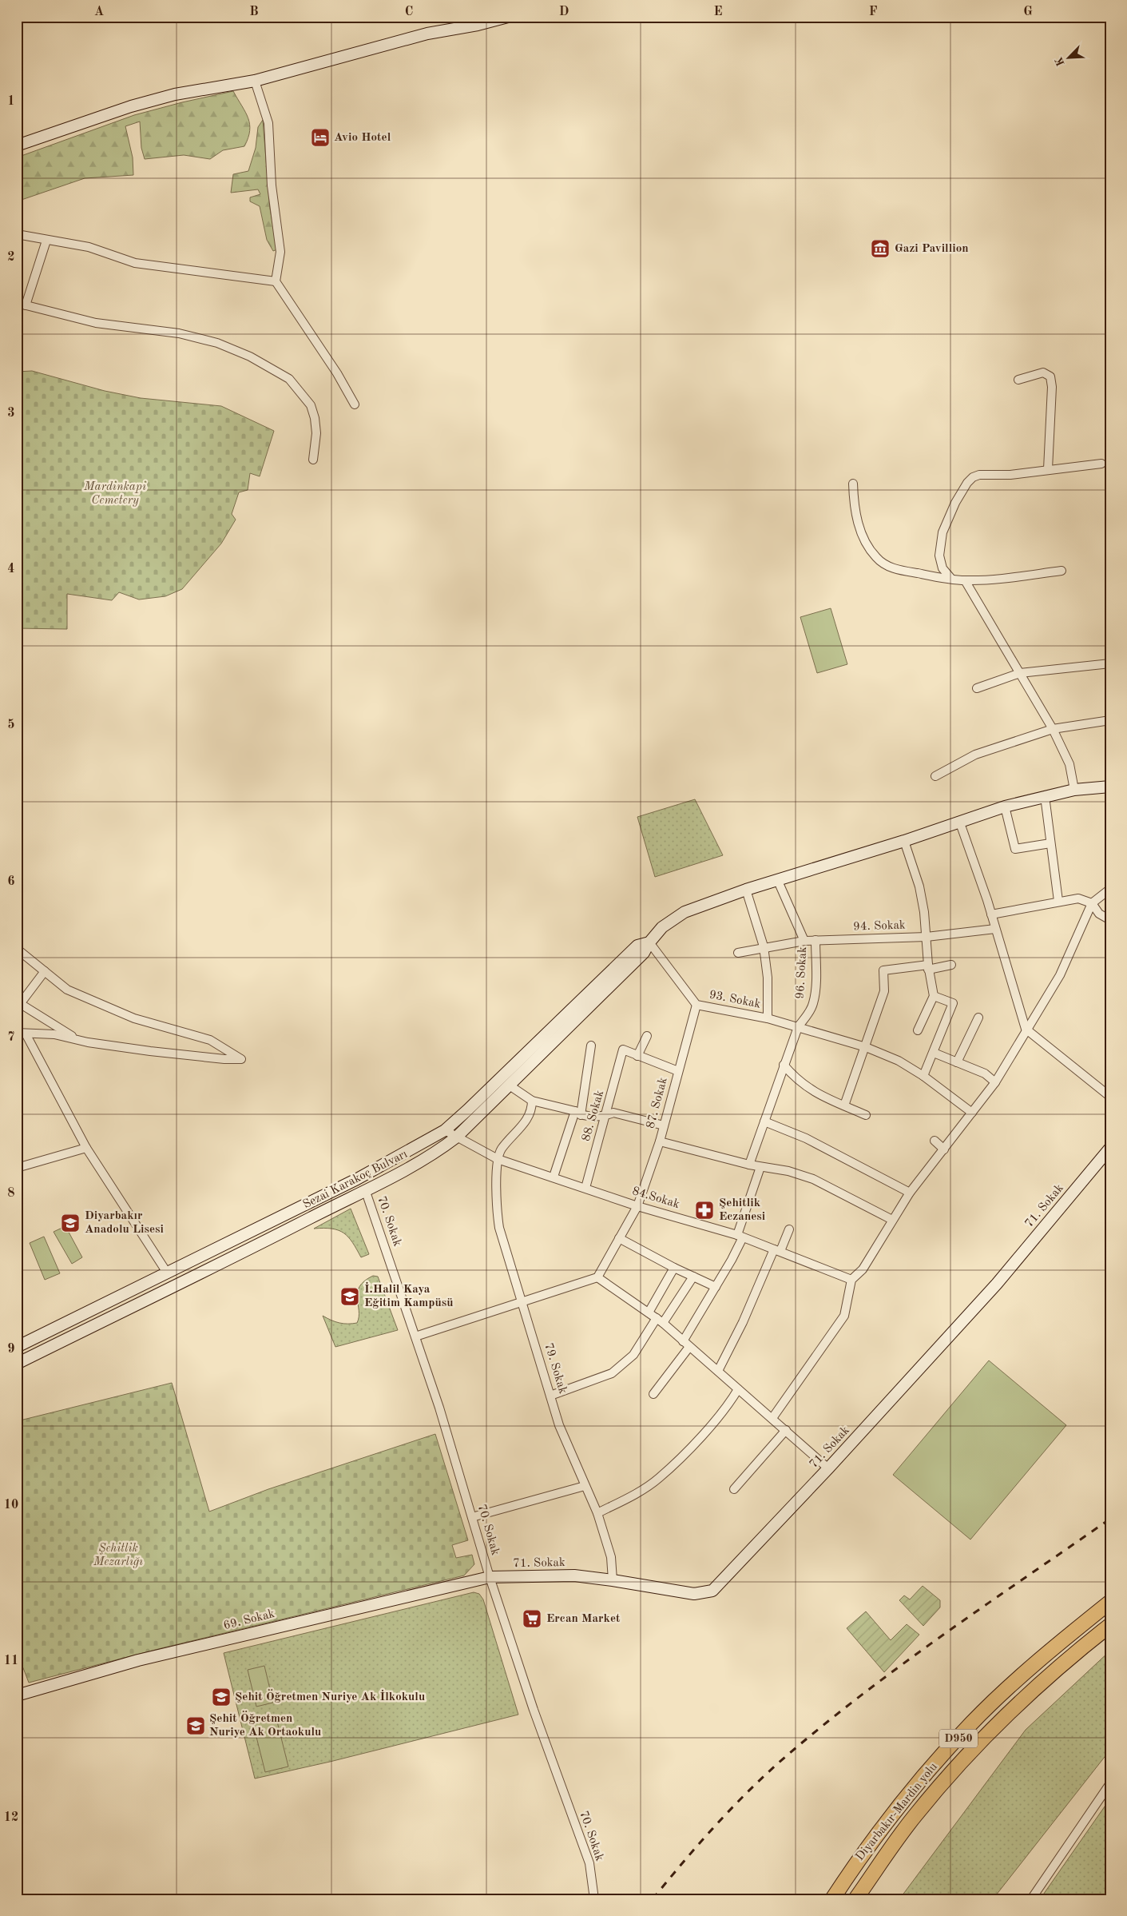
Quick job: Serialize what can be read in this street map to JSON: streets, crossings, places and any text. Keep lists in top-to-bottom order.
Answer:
{
  "streets": {
    "highway": ["D950", "Diyarbakır-Mardin yolu"],
    "street": [
      "94. Sokak",
      "96. Sokak",
      "93. Sokak",
      "87. Sokak",
      "88. Sokak",
      "Sezai Karakoç Bulvarı",
      "84.Sokak",
      "71. Sokak",
      "70. Sokak",
      "79. Sokak",
      "69. Sokak"
    ]
  },
  "crossings": [
    ["94. Sokak", "96. Sokak"],
    ["96. Sokak", "93. Sokak"],
    ["96. Sokak", "Sezai Karakoç Bulvarı"],
    ["93. Sokak", "87. Sokak"],
    ["93. Sokak", "Sezai Karakoç Bulvarı"],
    ["87. Sokak", "84.Sokak"],
    ["88. Sokak", "84.Sokak"],
    ["Sezai Karakoç Bulvarı", "84.Sokak"],
    ["Sezai Karakoç Bulvarı", "70. Sokak"],
    ["84.Sokak", "79. Sokak"],
    ["71. Sokak", "70. Sokak"],
    ["71. Sokak", "79. Sokak"],
    ["71. Sokak", "69. Sokak"],
    ["70. Sokak", "69. Sokak"]
  ],
  "parks": ["Mardinkapi Cemetery", "Şehitlik Mezarlığı"],
  "places": {
    "hotel": ["Avio Hotel"],
    "museum": ["Gazi Pavillion"],
    "pharmacy": ["Şehitlik Eczanesi"],
    "school or university": [
      "Diyarbakır Anadolu Lisesi",
      "İ.Halil Kaya Eğitim Kampüsü",
      "Şehit Öğretmen Nuriye Ak İlkokulu",
      "Şehit Öğretmen Nuriye Ak Ortaokulu"
    ],
    "supermarket": ["Ercan Market"]
  },
  "north": "bottom left",
  "grid": {
    "columns": [
      "A",
      "B",
      "C",
      "D",
      "E",
      "F",
      "G"
    ],
    "rows": [
      "1",
      "2",
      "3",
      "4",
      "5",
      "6",
      "7",
      "8",
      "9",
      "10",
      "11",
      "12"
    ]
  }
}
